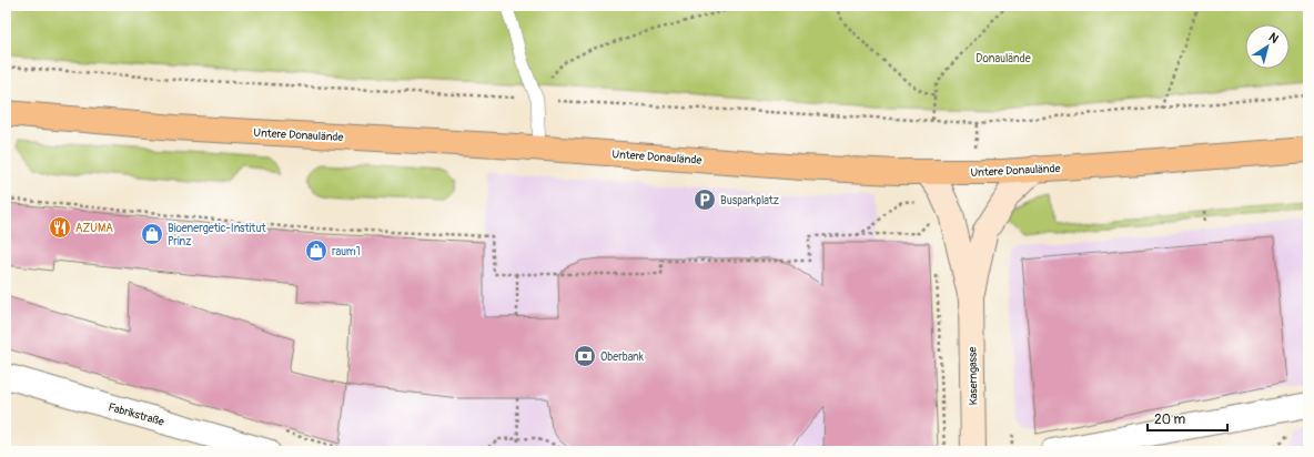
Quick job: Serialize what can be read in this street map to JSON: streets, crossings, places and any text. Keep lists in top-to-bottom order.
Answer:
{
  "streets": {
    "main road": ["Untere Donaulände", "Kaserngasse"],
    "street": ["Fabrikstraße"]
  },
  "crossings": [
    ["Untere Donaulände", "Kaserngasse"]
  ],
  "parks": ["Donaulände"],
  "places": {
    "parking": ["Busparkplatz"],
    "restaurant": ["AZUMA"],
    "shop": ["Bioenergetic-Institut Prinz", "raum1"],
    "bank": ["Oberbank"]
  },
  "scale_bar": "20 m",
  "north": "top right"
}
